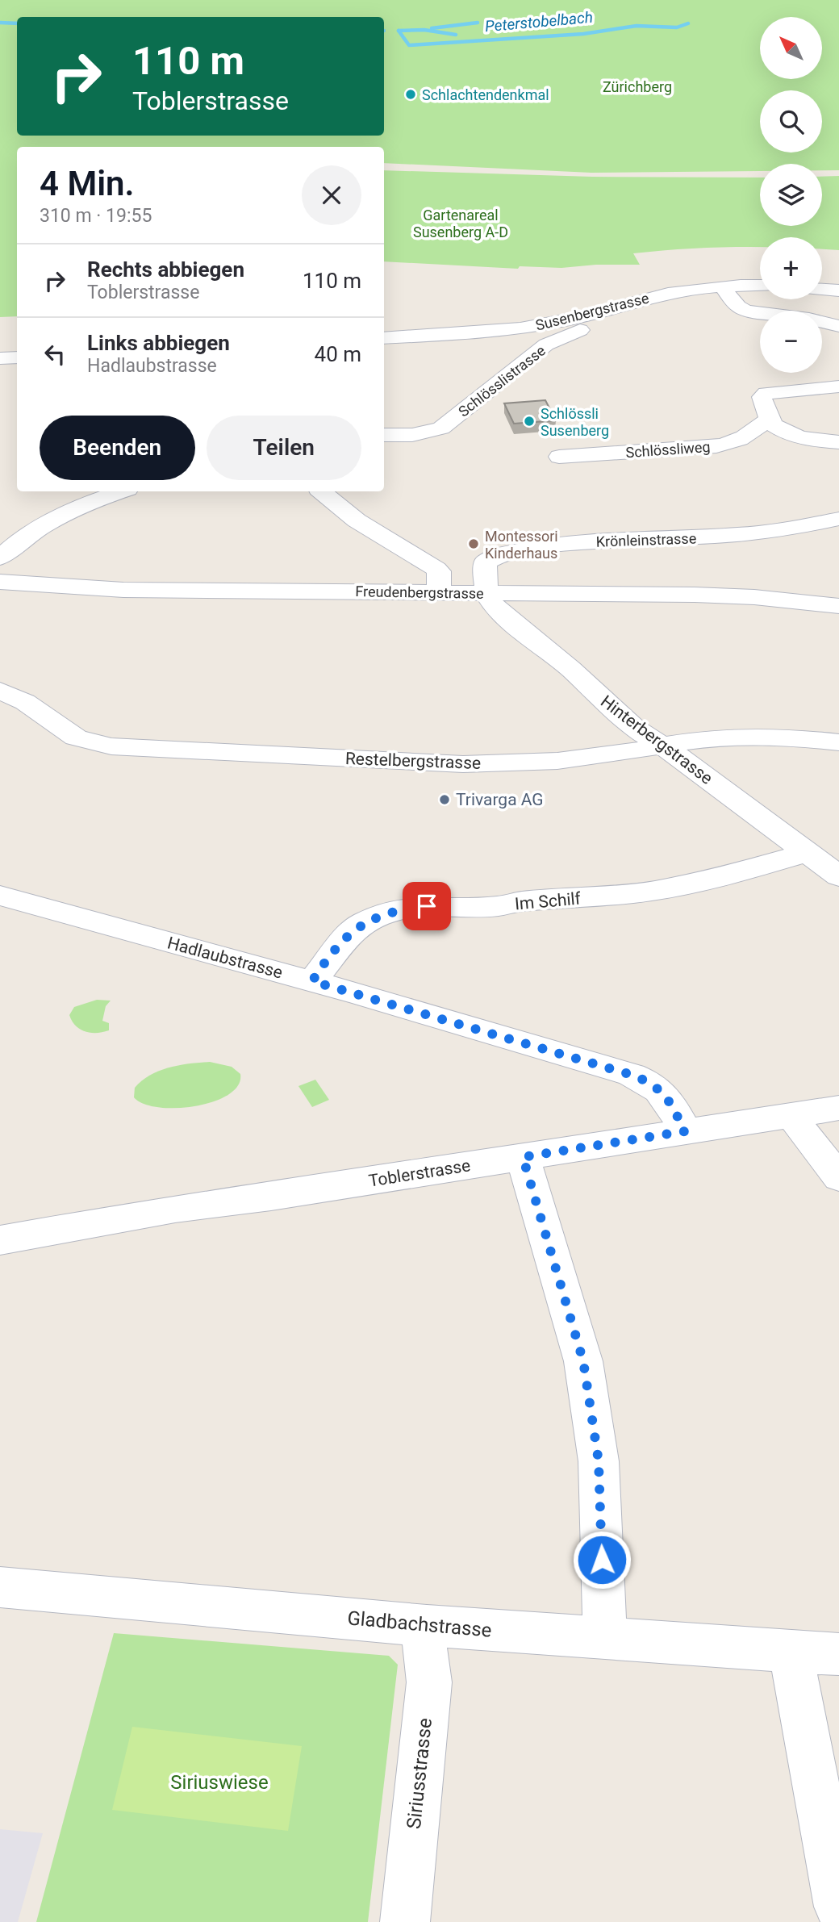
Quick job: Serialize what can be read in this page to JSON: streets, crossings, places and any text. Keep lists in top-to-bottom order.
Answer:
{
  "streets": {
    "street": [
      "Susenbergstrasse",
      "Schlösslistrasse",
      "Schlössliweg",
      "Krönleinstrasse",
      "Freudenbergstrasse",
      "Hinterbergstrasse",
      "Restelbergstrasse",
      "Im Schilf",
      "Hadlaubstrasse",
      "Toblerstrasse",
      "Gladbachstrasse",
      "Siriusstrasse"
    ]
  },
  "crossings": [
    ["Susenbergstrasse", "Schlösslistrasse"],
    ["Krönleinstrasse", "Freudenbergstrasse"],
    ["Krönleinstrasse", "Hinterbergstrasse"],
    ["Freudenbergstrasse", "Hinterbergstrasse"],
    ["Hinterbergstrasse", "Restelbergstrasse"],
    ["Hinterbergstrasse", "Im Schilf"],
    ["Im Schilf", "Hadlaubstrasse"],
    ["Hadlaubstrasse", "Toblerstrasse"],
    ["Gladbachstrasse", "Siriusstrasse"]
  ],
  "water": ["Peterstobelbach"],
  "parks": ["Zürichberg", "Gartenareal Susenberg A-D", "Siriuswiese"],
  "places": [
    "Schlachtendenkmal",
    "Schlössli Susenberg",
    "Montessori Kinderhaus",
    "Trivarga AG"
  ],
  "north": "top left",
  "page": {
    "map_buttons": ["+", "−"],
    "turn": ["110 m", "Toblerstrasse"],
    "heading": ["4 Min.", "310 m · 19:55"],
    "list": [
      {
        "name": "Rechts abbiegen",
        "note": "Toblerstrasse",
        "value": "110 m"
      },
      {
        "name": "Links abbiegen",
        "note": "Hadlaubstrasse",
        "value": "40 m"
      }
    ],
    "buttons": ["Beenden", "Teilen"]
  }
}
